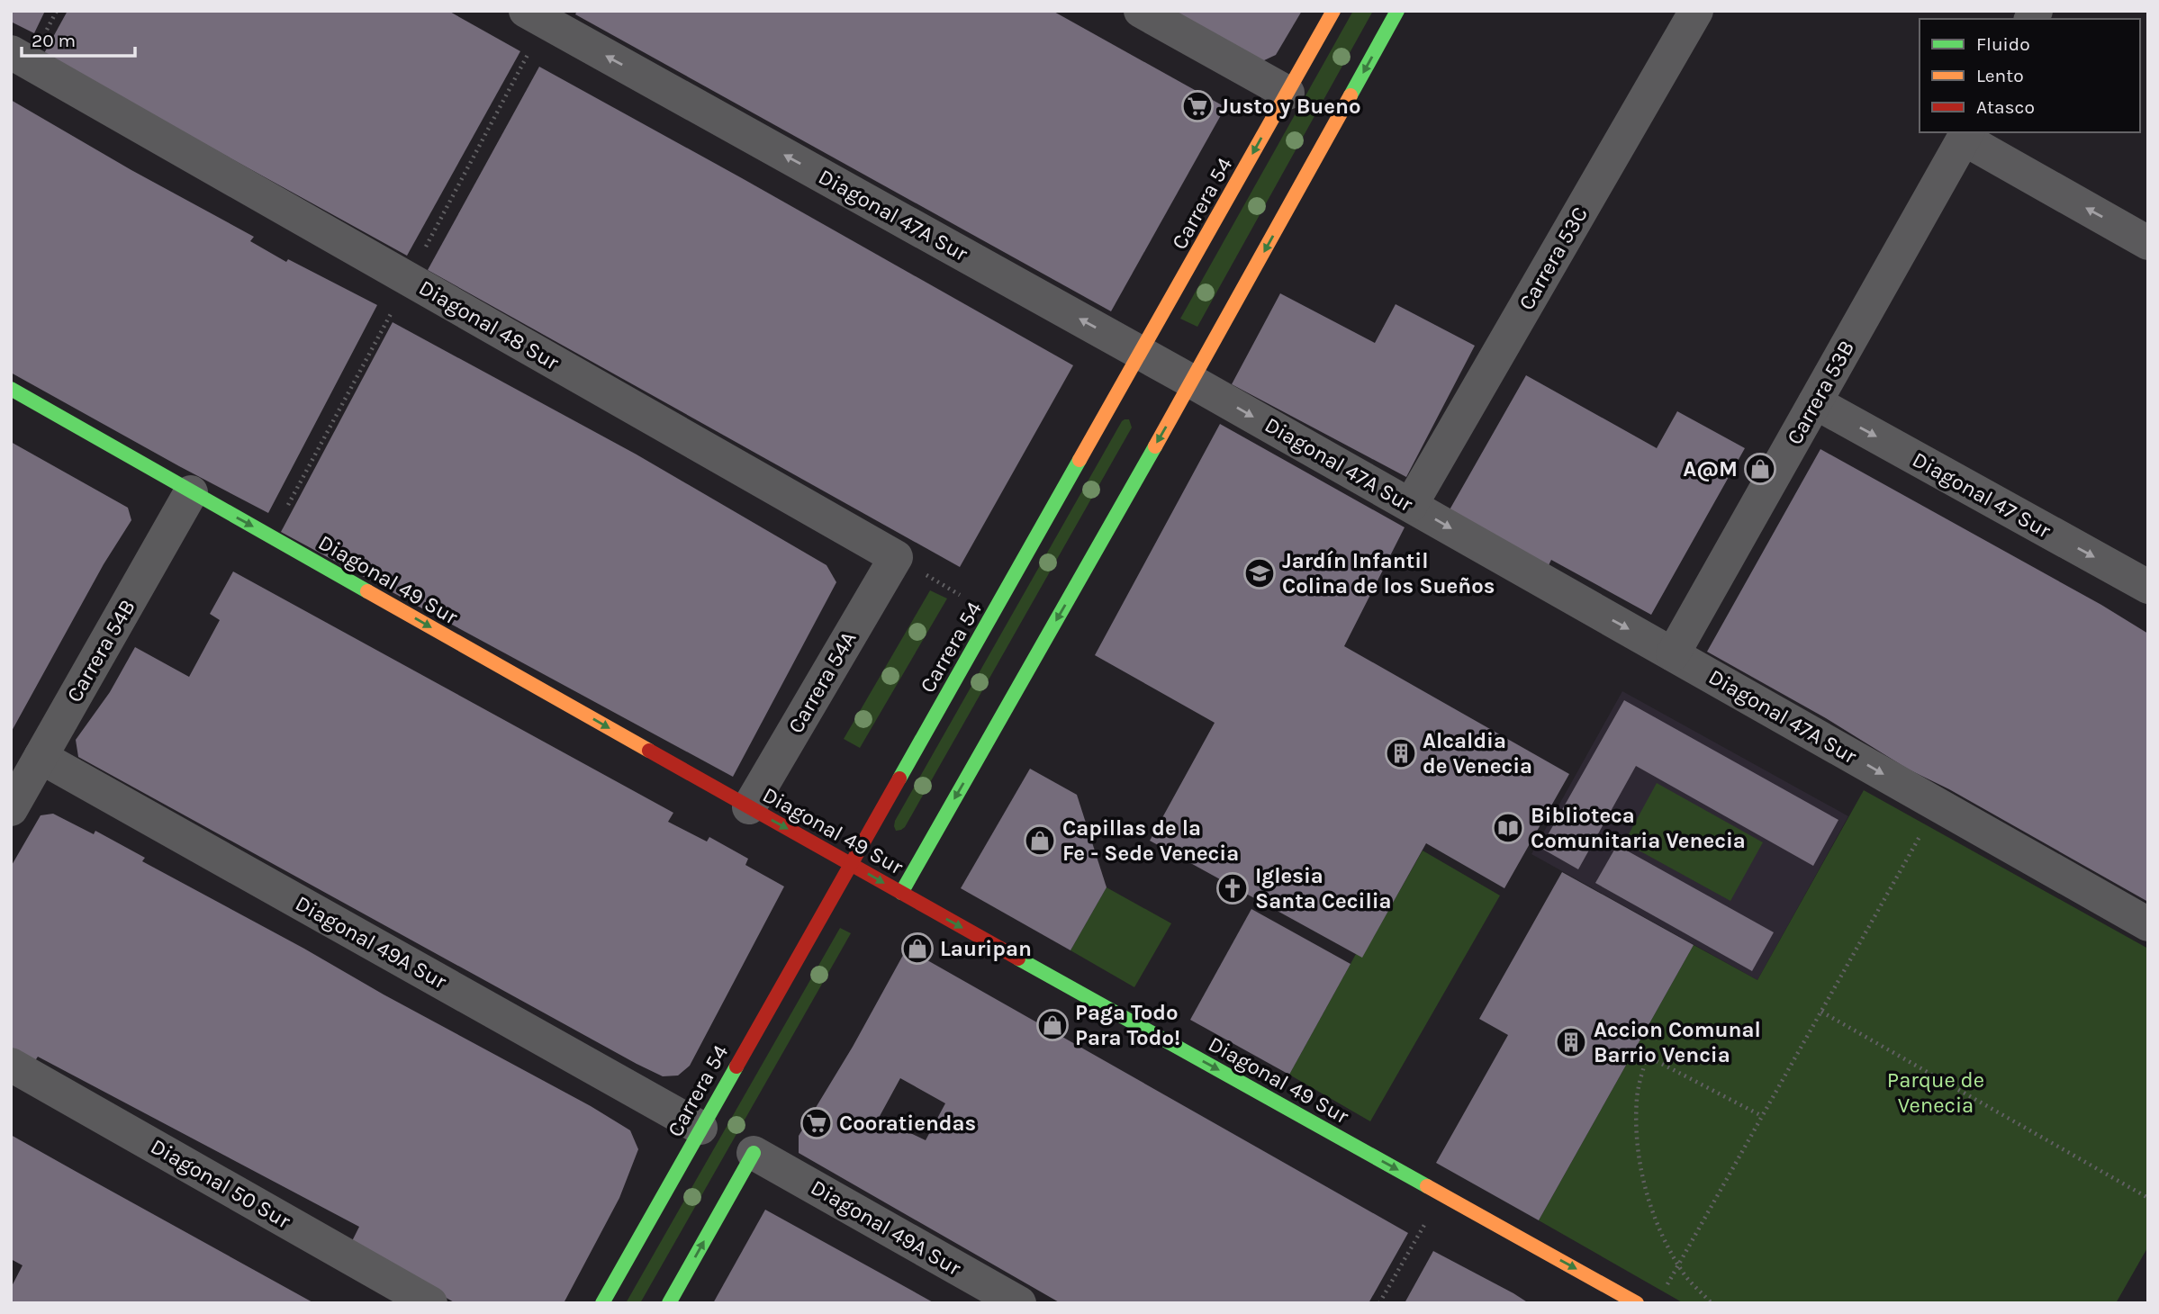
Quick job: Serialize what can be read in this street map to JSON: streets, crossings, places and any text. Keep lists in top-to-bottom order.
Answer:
{
  "streets": {
    "street": [
      "Carrera 54",
      "Diagonal 47A Sur",
      "Carrera 53C",
      "Diagonal 48 Sur",
      "Carrera 53B",
      "Diagonal 47 Sur",
      "Diagonal 49 Sur",
      "Carrera 54B",
      "Carrera 54A",
      "Diagonal 49A Sur",
      "Diagonal 50 Sur"
    ]
  },
  "crossings": [
    ["Carrera 54", "Diagonal 47A Sur"],
    ["Carrera 54", "Diagonal 49 Sur"],
    ["Carrera 54", "Diagonal 49A Sur"],
    ["Diagonal 47A Sur", "Carrera 53C"],
    ["Diagonal 47A Sur", "Carrera 53B"],
    ["Diagonal 48 Sur", "Carrera 54A"],
    ["Carrera 53B", "Diagonal 47 Sur"],
    ["Diagonal 49 Sur", "Carrera 54B"],
    ["Diagonal 49 Sur", "Carrera 54A"],
    ["Carrera 54B", "Diagonal 49A Sur"]
  ],
  "one_way": ["Diagonal 49 Sur"],
  "parks": ["Parque de Venecia"],
  "places": {
    "supermarket": ["Justo y Bueno", "Cooratiendas"],
    "shop": [
      "A@M",
      "Capillas de la Fe - Sede Venecia",
      "Lauripan",
      "Paga Todo Para Todo!"
    ],
    "school or university": ["Jardín Infantil Colina de los Sueños"],
    "building": ["Alcaldia de Venecia", "Accion Comunal Barrio Vencia"],
    "library": ["Biblioteca Comunitaria Venecia"],
    "church": ["Iglesia Santa Cecilia"]
  },
  "legend": ["Fluido", "Lento", "Atasco"],
  "scale_bar": "20 m"
}
